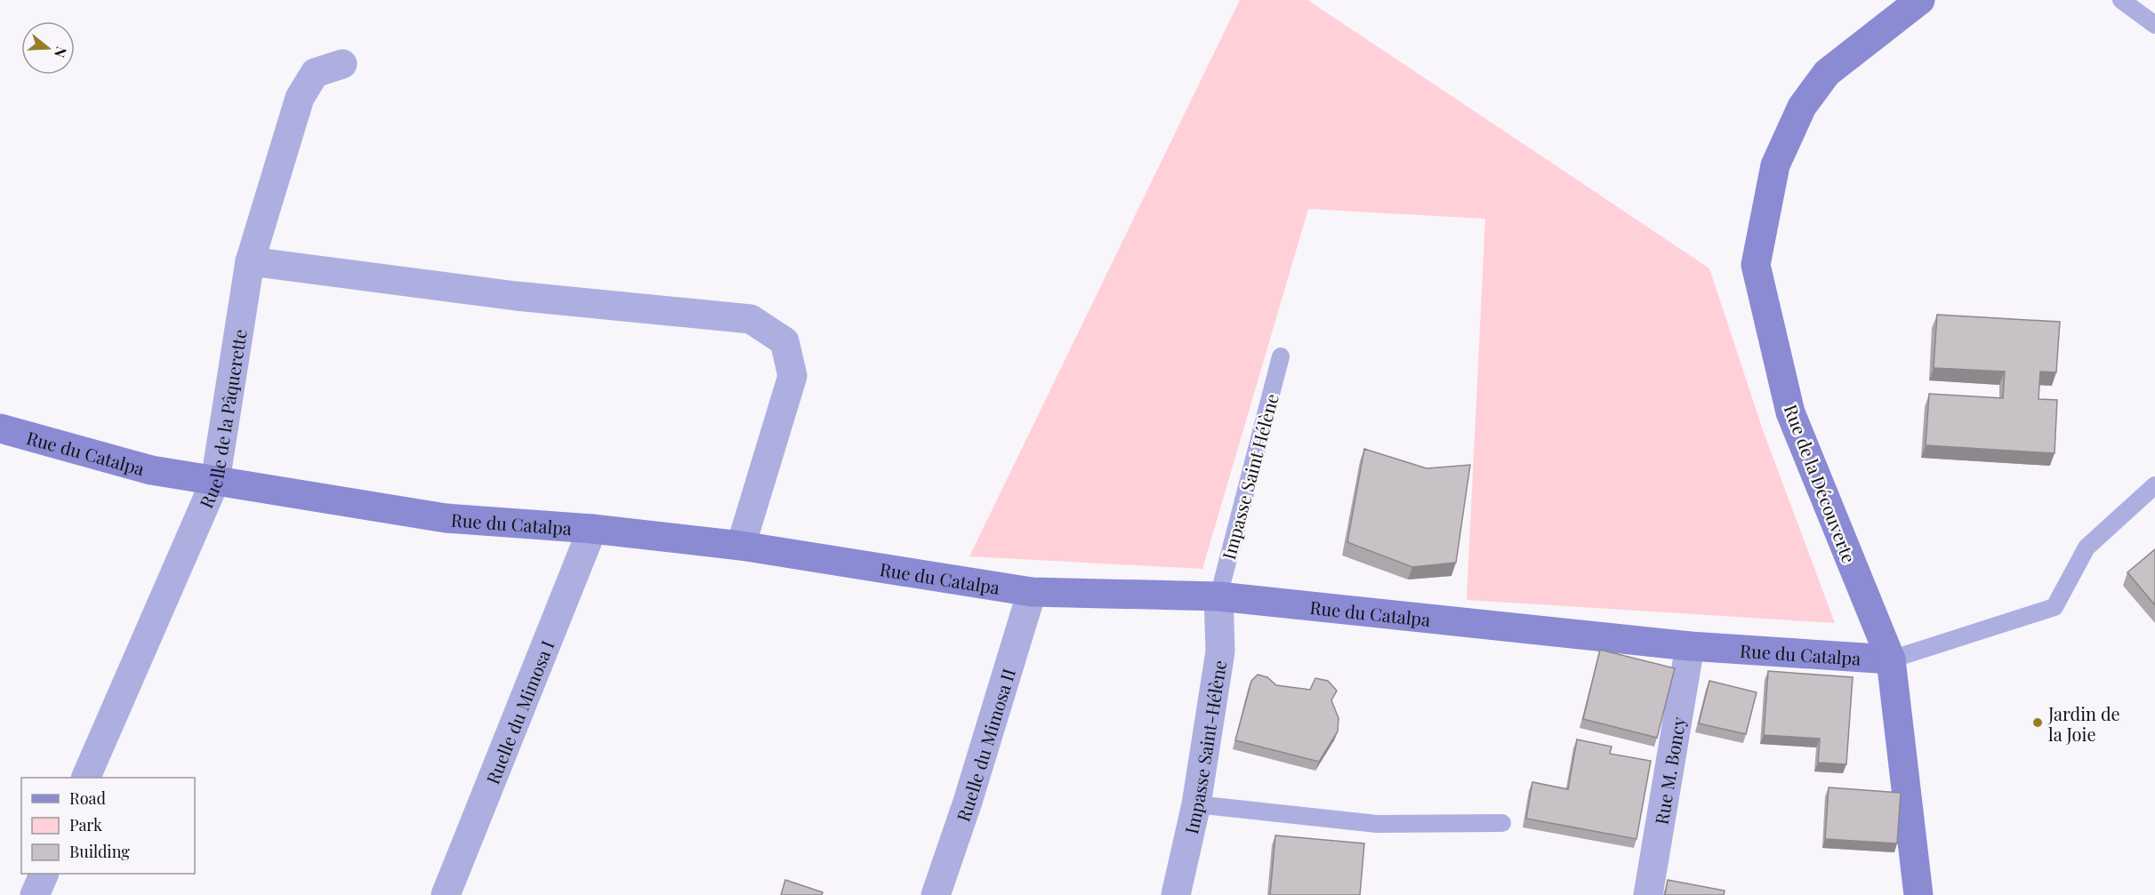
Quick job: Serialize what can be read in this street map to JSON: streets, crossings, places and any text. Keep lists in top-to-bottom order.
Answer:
{
  "streets": {
    "street": [
      "Ruelle de la Pâquerette",
      "Rue du Catalpa",
      "Rue de la Découverte",
      "Ruelle du Mimosa I",
      "Ruelle du Mimosa II",
      "Impasse Saint-Hélène",
      "Rue M. Boncy"
    ],
    "lane": ["Impasse Saint Hélène"]
  },
  "crossings": [
    ["Ruelle de la Pâquerette", "Rue du Catalpa"],
    ["Rue du Catalpa", "Impasse Saint Hélène"],
    ["Rue du Catalpa", "Rue de la Découverte"],
    ["Rue du Catalpa", "Ruelle du Mimosa I"],
    ["Rue du Catalpa", "Ruelle du Mimosa II"],
    ["Rue du Catalpa", "Impasse Saint-Hélène"],
    ["Rue du Catalpa", "Rue M. Boncy"],
    ["Impasse Saint Hélène", "Impasse Saint-Hélène"]
  ],
  "places": ["Jardin de la Joie"],
  "legend": ["Road", "Park", "Building"],
  "north": "right"
}
